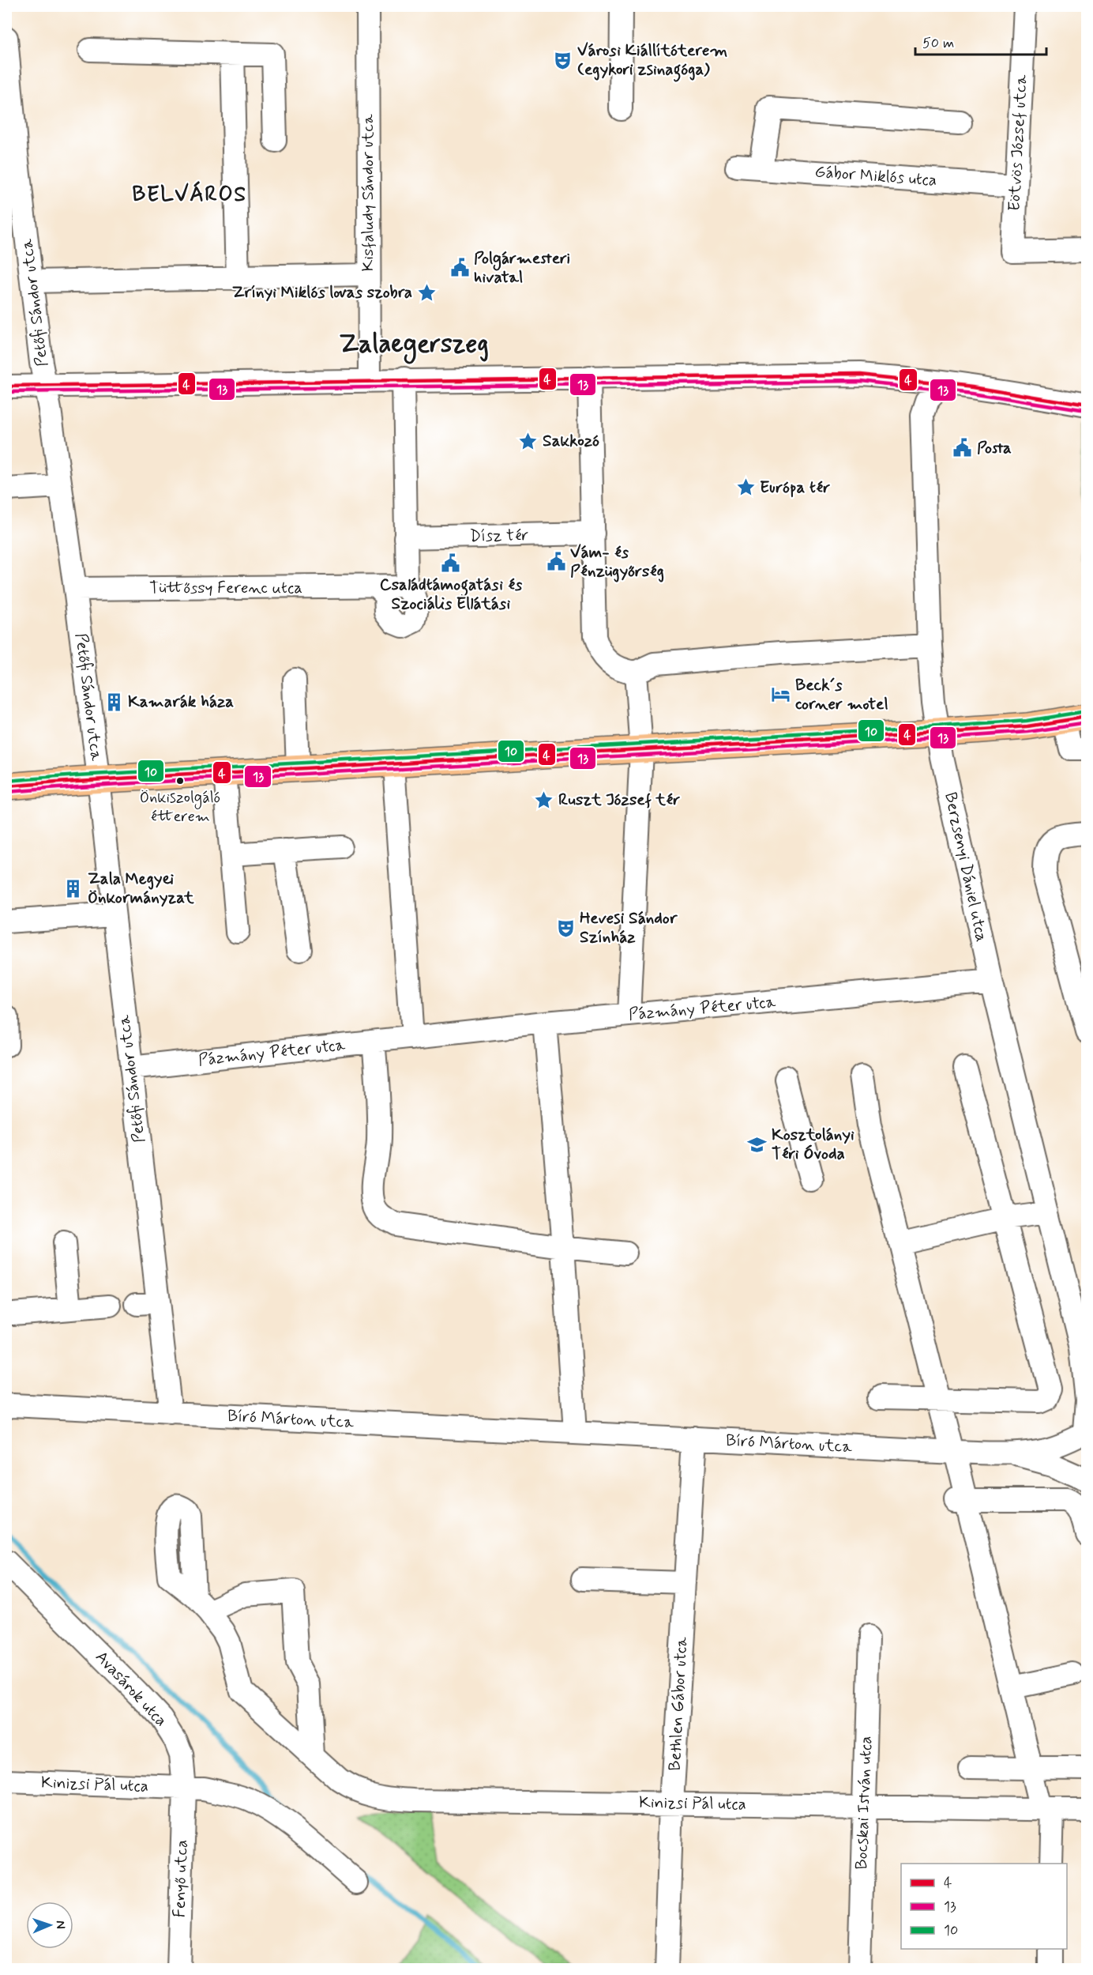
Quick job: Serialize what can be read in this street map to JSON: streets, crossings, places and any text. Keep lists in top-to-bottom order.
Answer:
{
  "streets": {
    "street": [
      "Eötvös József utca",
      "Gábor Miklós utca",
      "Kisfaludy Sándor utca",
      "Petőfi Sándor utca",
      "Dísz tér",
      "Tüttőssy Ferenc utca",
      "Berzsenyi Dániel utca",
      "Pázmány Péter utca",
      "Bíró Márton utca",
      "Avasárok utca",
      "Bethlen Gábor utca",
      "Kinizsi Pál utca",
      "Bocskai István utca",
      "Fenyő utca"
    ]
  },
  "crossings": [
    ["Eötvös József utca", "Gábor Miklós utca"],
    ["Petőfi Sándor utca", "Tüttőssy Ferenc utca"],
    ["Petőfi Sándor utca", "Pázmány Péter utca"],
    ["Petőfi Sándor utca", "Bíró Márton utca"],
    ["Berzsenyi Dániel utca", "Pázmány Péter utca"],
    ["Berzsenyi Dániel utca", "Bíró Márton utca"],
    ["Bíró Márton utca", "Bethlen Gábor utca"],
    ["Avasárok utca", "Kinizsi Pál utca"],
    ["Avasárok utca", "Fenyő utca"],
    ["Bethlen Gábor utca", "Kinizsi Pál utca"],
    ["Kinizsi Pál utca", "Bocskai István utca"],
    ["Kinizsi Pál utca", "Fenyő utca"]
  ],
  "districts": ["BELVÁROS", "Zalaegerszeg"],
  "places": {
    "theatre": ["Városi Kiállítóterem (egykori zsinagóga)", "Hevesi Sándor Színház"],
    "public building": [
      "Polgármesteri hivatal",
      "Posta",
      "Vám- és Pénzügyőrség",
      "Családtámogatási és Szociális Ellátási"
    ],
    "place": [
      "Zrínyi Miklós lovas szobra",
      "Sakkozó",
      "Európa tér",
      "Ruszt József tér"
    ],
    "hotel": ["Beck´s corner motel"],
    "building": ["Kamarák háza", "Zala Megyei Önkormányzat"],
    "other": ["Önkiszolgáló étterem"],
    "school or university": ["Kosztolányi Téri Óvoda"]
  },
  "lines": ["transit line 4", "transit line 13", "transit line 10"],
  "legend": ["4", "13", "10"],
  "scale_bar": "50 m",
  "north": "right"
}
